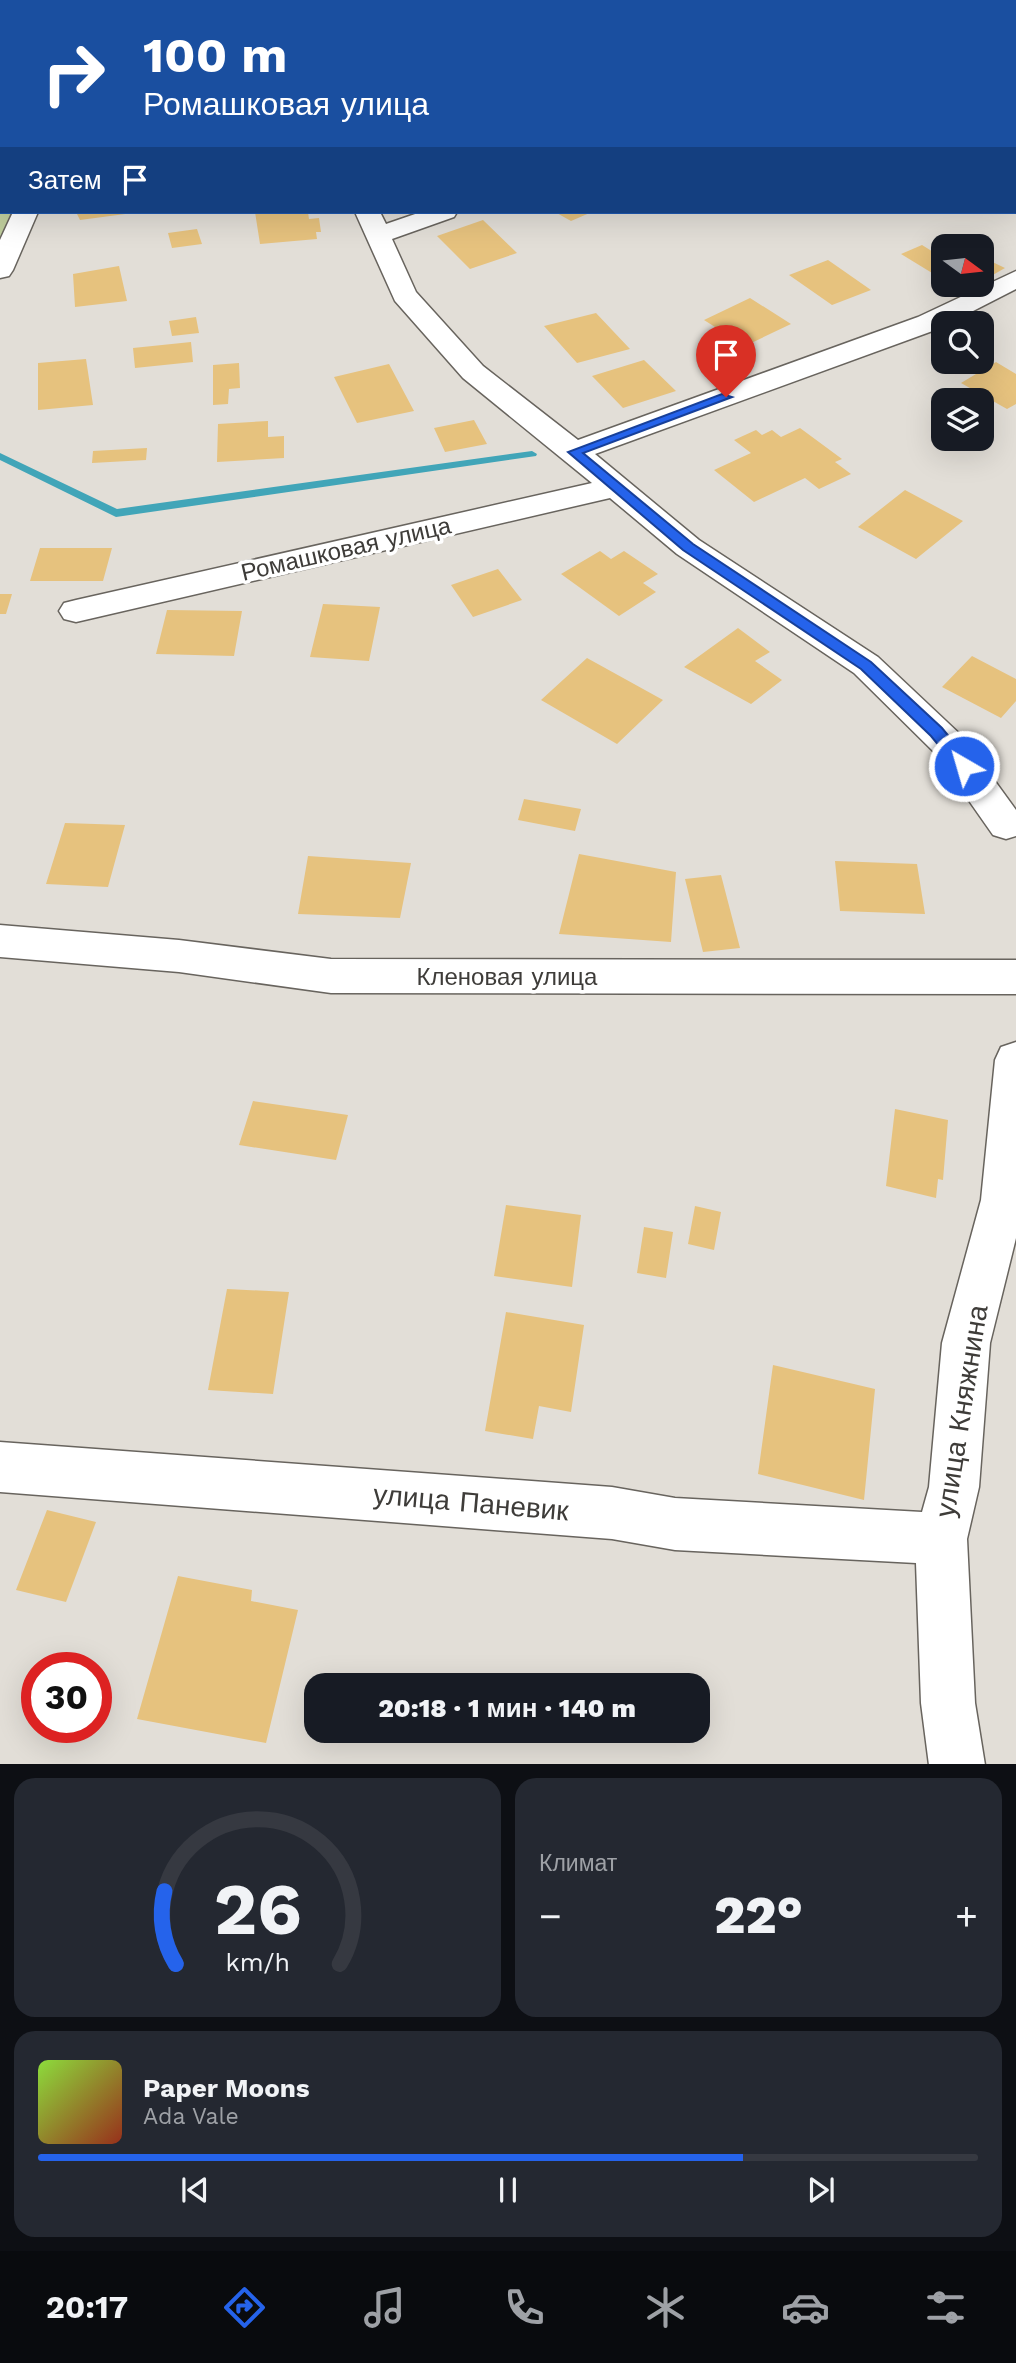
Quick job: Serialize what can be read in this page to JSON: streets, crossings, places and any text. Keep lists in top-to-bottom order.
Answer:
{
  "streets": {
    "street": [
      "Ромашковая улица",
      "Кленовая улица",
      "улица Княжнина",
      "улица Паневик"
    ]
  },
  "crossings": [
    ["улица Княжнина", "улица Паневик"]
  ],
  "north": "right",
  "page": {
    "turn": ["100 m", "Ромашковая улица"],
    "then": "Затем",
    "limit": "30",
    "trip": "20:18 · 1 мин · 140 m",
    "tile": "Климат",
    "heat": ["−", "22°", "+"],
    "song": ["Paper Moons", "Ada Vale"],
    "tabs": "20:17",
    "gauge": ["26", "km/h"]
  }
}
